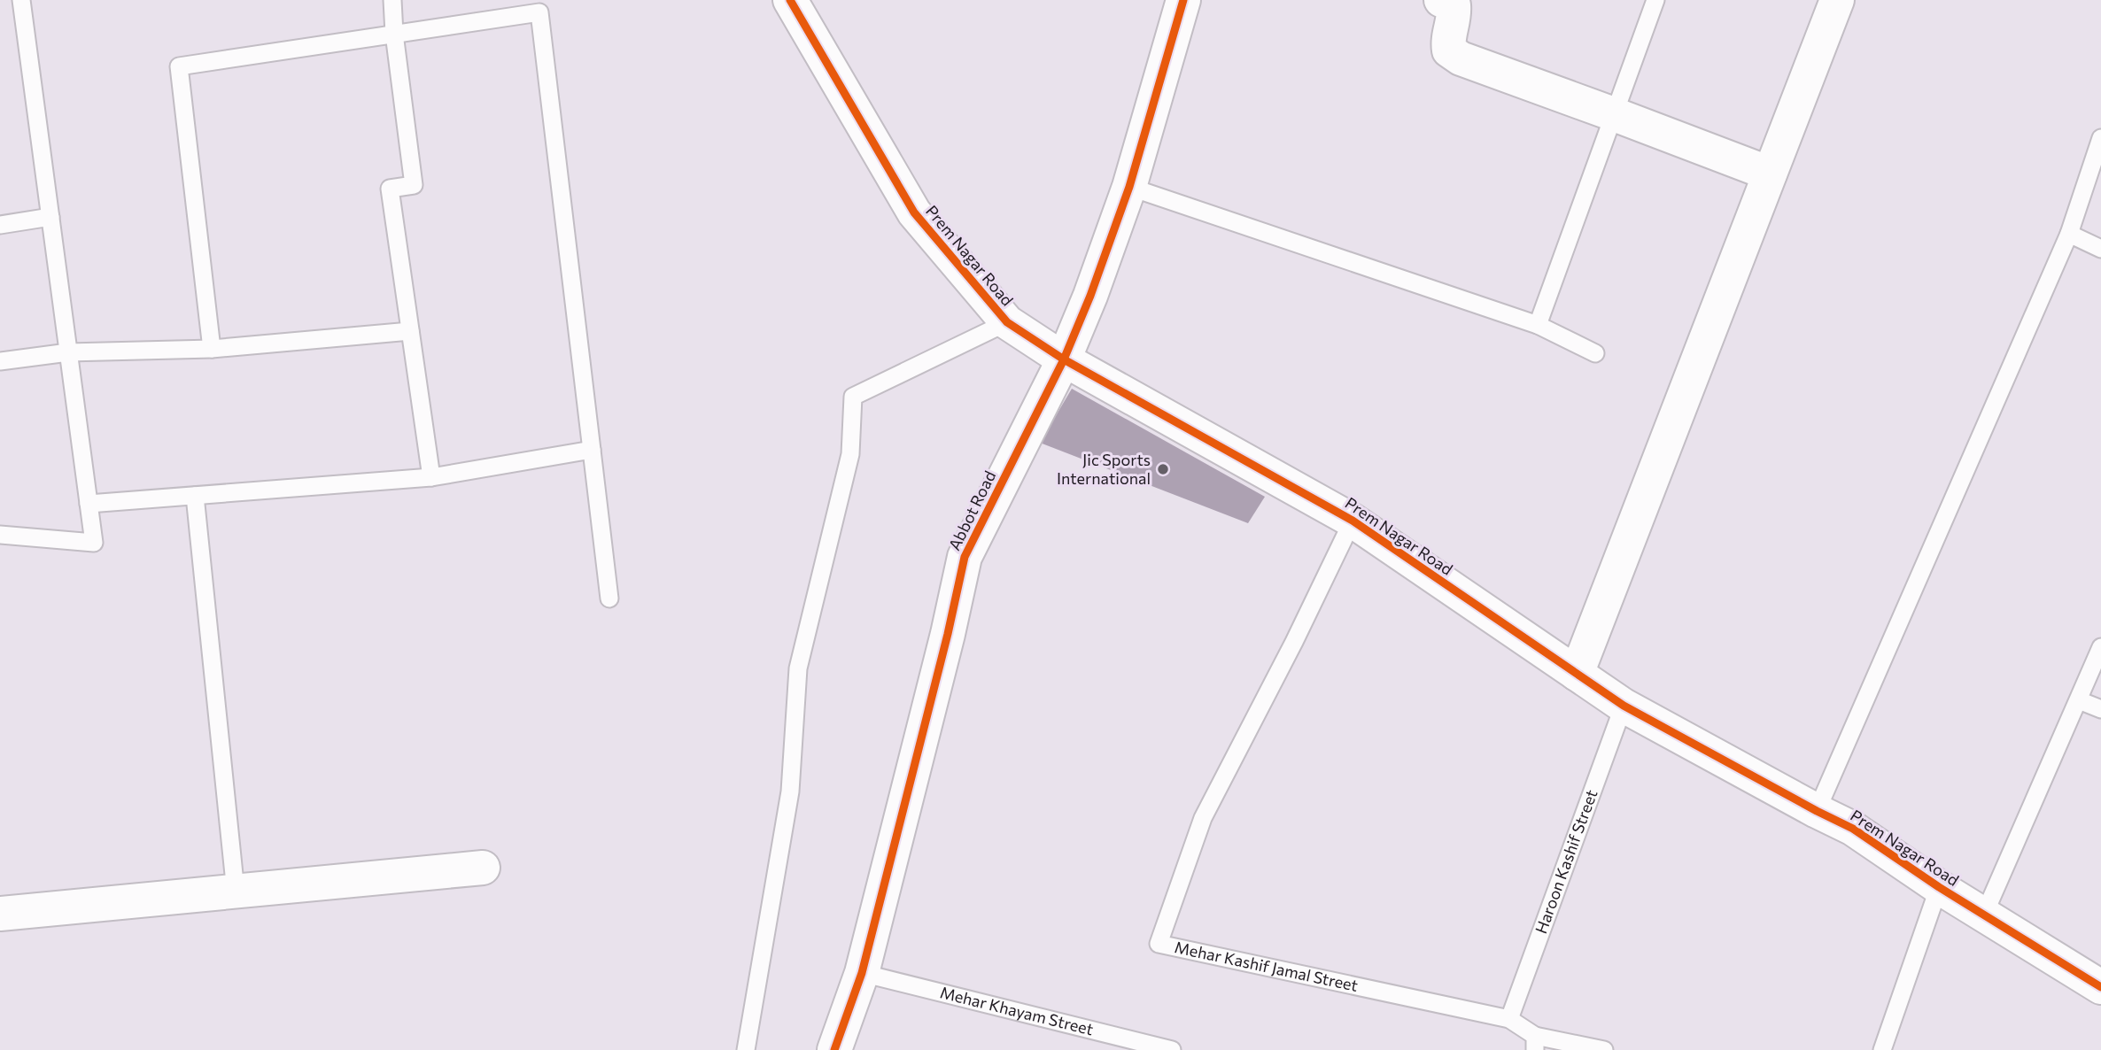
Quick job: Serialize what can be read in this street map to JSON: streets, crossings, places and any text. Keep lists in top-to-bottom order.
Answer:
{
  "streets": {
    "street": ["Prem Nagar Road", "Abbot Road"],
    "lane": ["Haroon Kashif Street", "Mehar Kashif Jamal Street", "Mehar Khayam Street"]
  },
  "crossings": [
    ["Prem Nagar Road", "Abbot Road"],
    ["Prem Nagar Road", "Haroon Kashif Street"],
    ["Prem Nagar Road", "Mehar Kashif Jamal Street"],
    ["Abbot Road", "Mehar Khayam Street"],
    ["Haroon Kashif Street", "Mehar Kashif Jamal Street"]
  ],
  "places": ["Jic Sports International"]
}
